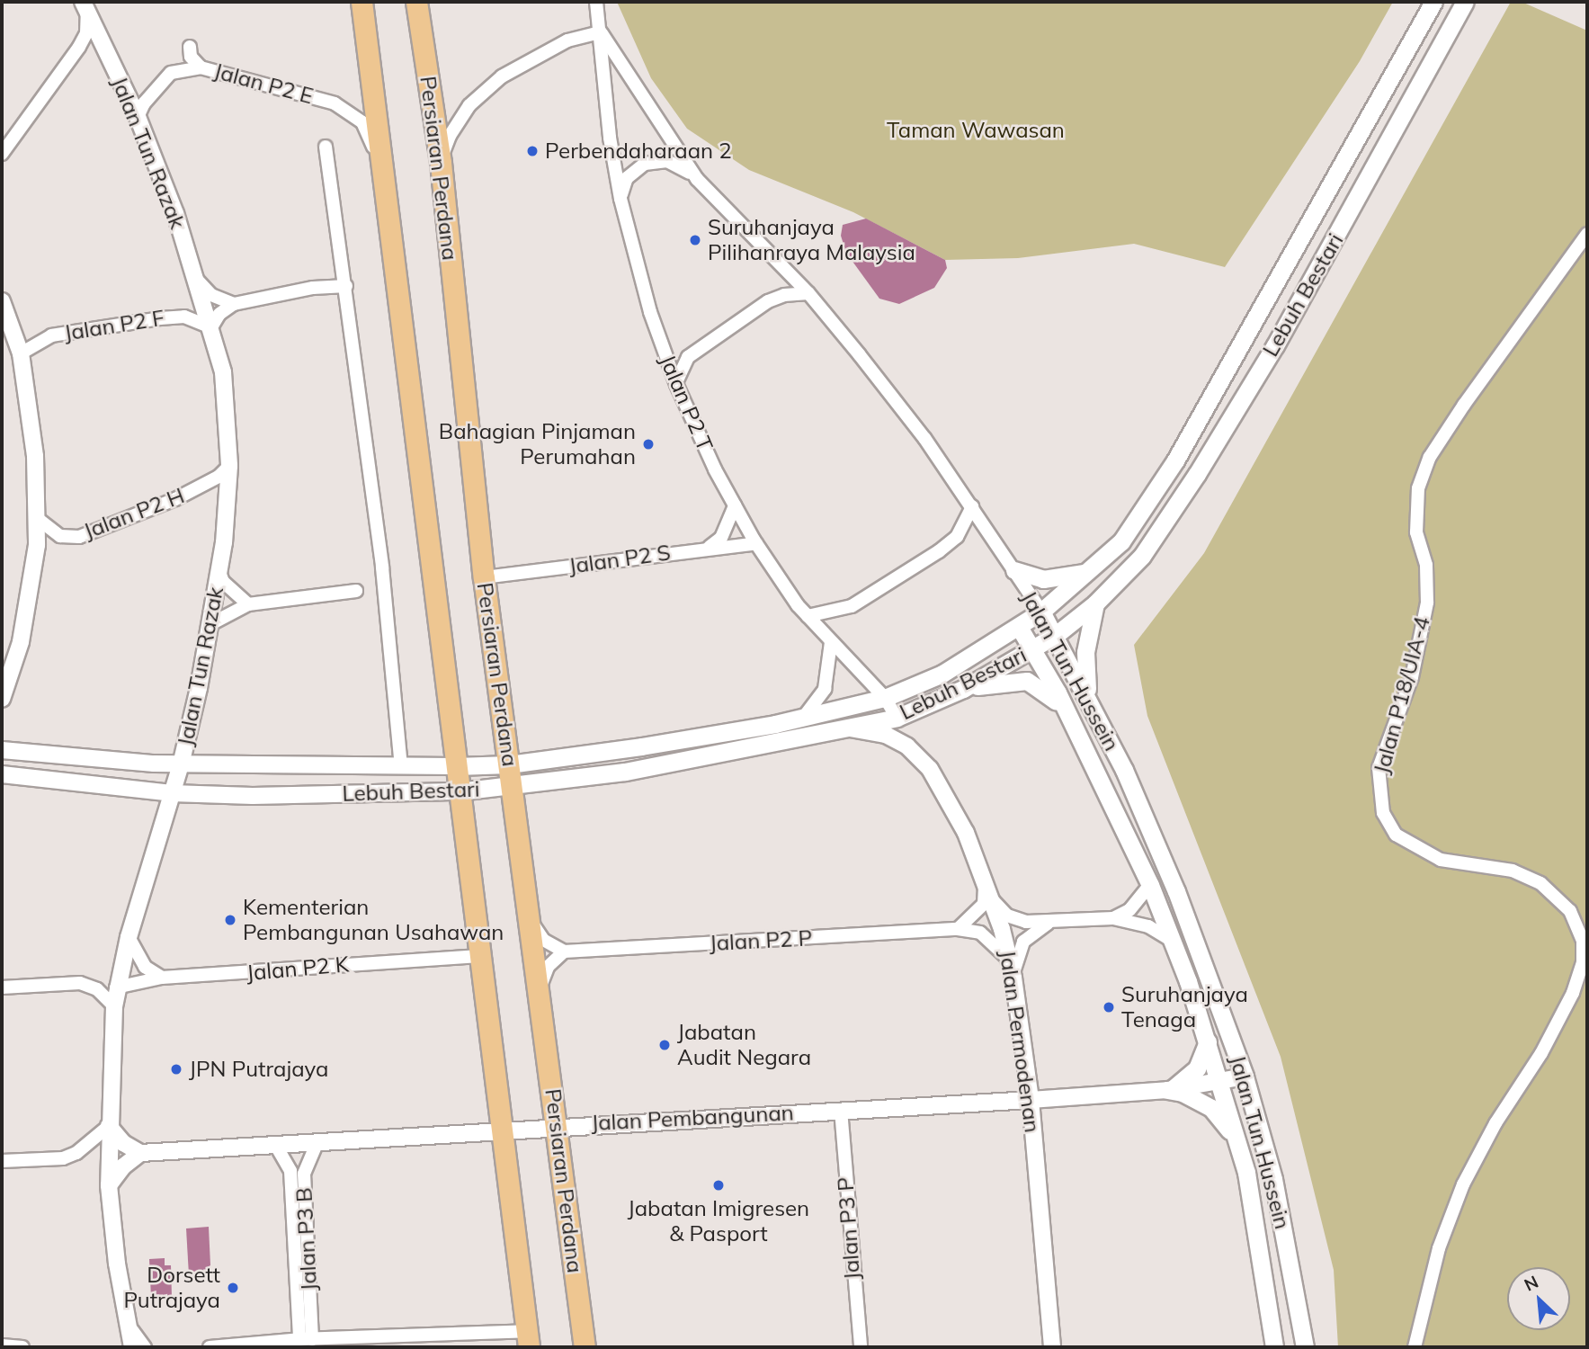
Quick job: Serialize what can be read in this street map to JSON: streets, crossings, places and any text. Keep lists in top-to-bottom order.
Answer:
{
  "streets": {
    "main road": ["Persiaran Perdana", "Lebuh Bestari", "Jalan Tun Hussein"],
    "street": [
      "Jalan P2 E",
      "Jalan Tun Razak",
      "Jalan P2 F",
      "Jalan P2 T",
      "Jalan P2 H",
      "Jalan P2 S",
      "Jalan P18/UIA-4",
      "Jalan P2 P",
      "Jalan P2 K",
      "Jalan Permodenan",
      "Jalan Pembangunan",
      "Jalan P3 P",
      "Jalan P3 B"
    ]
  },
  "crossings": [
    ["Jalan P2 E", "Jalan Tun Razak"],
    ["Jalan Tun Razak", "Lebuh Bestari"],
    ["Jalan Tun Razak", "Jalan P2 F"],
    ["Jalan Tun Razak", "Jalan P2 H"],
    ["Jalan Tun Razak", "Jalan P2 K"],
    ["Persiaran Perdana", "Lebuh Bestari"],
    ["Persiaran Perdana", "Jalan P2 S"],
    ["Persiaran Perdana", "Jalan Pembangunan"],
    ["Lebuh Bestari", "Jalan P2 T"],
    ["Lebuh Bestari", "Jalan Tun Hussein"],
    ["Lebuh Bestari", "Jalan Permodenan"],
    ["Jalan P2 T", "Jalan P2 S"],
    ["Jalan P2 T", "Jalan Tun Hussein"],
    ["Jalan Tun Hussein", "Jalan Permodenan"],
    ["Jalan Tun Hussein", "Jalan Pembangunan"],
    ["Jalan P2 P", "Jalan Permodenan"],
    ["Jalan Permodenan", "Jalan Pembangunan"],
    ["Jalan Pembangunan", "Jalan P3 P"],
    ["Jalan Pembangunan", "Jalan P3 B"]
  ],
  "parks": ["Taman Wawasan"],
  "places": [
    "Perbendaharaan 2",
    "Suruhanjaya Pilihanraya Malaysia",
    "Bahagian Pinjaman Perumahan",
    "Kementerian Pembangunan Usahawan",
    "Suruhanjaya Tenaga",
    "Jabatan Audit Negara",
    "JPN Putrajaya",
    "Jabatan Imigresen & Pasport",
    "Dorsett Putrajaya"
  ],
  "north": "top left"
}
